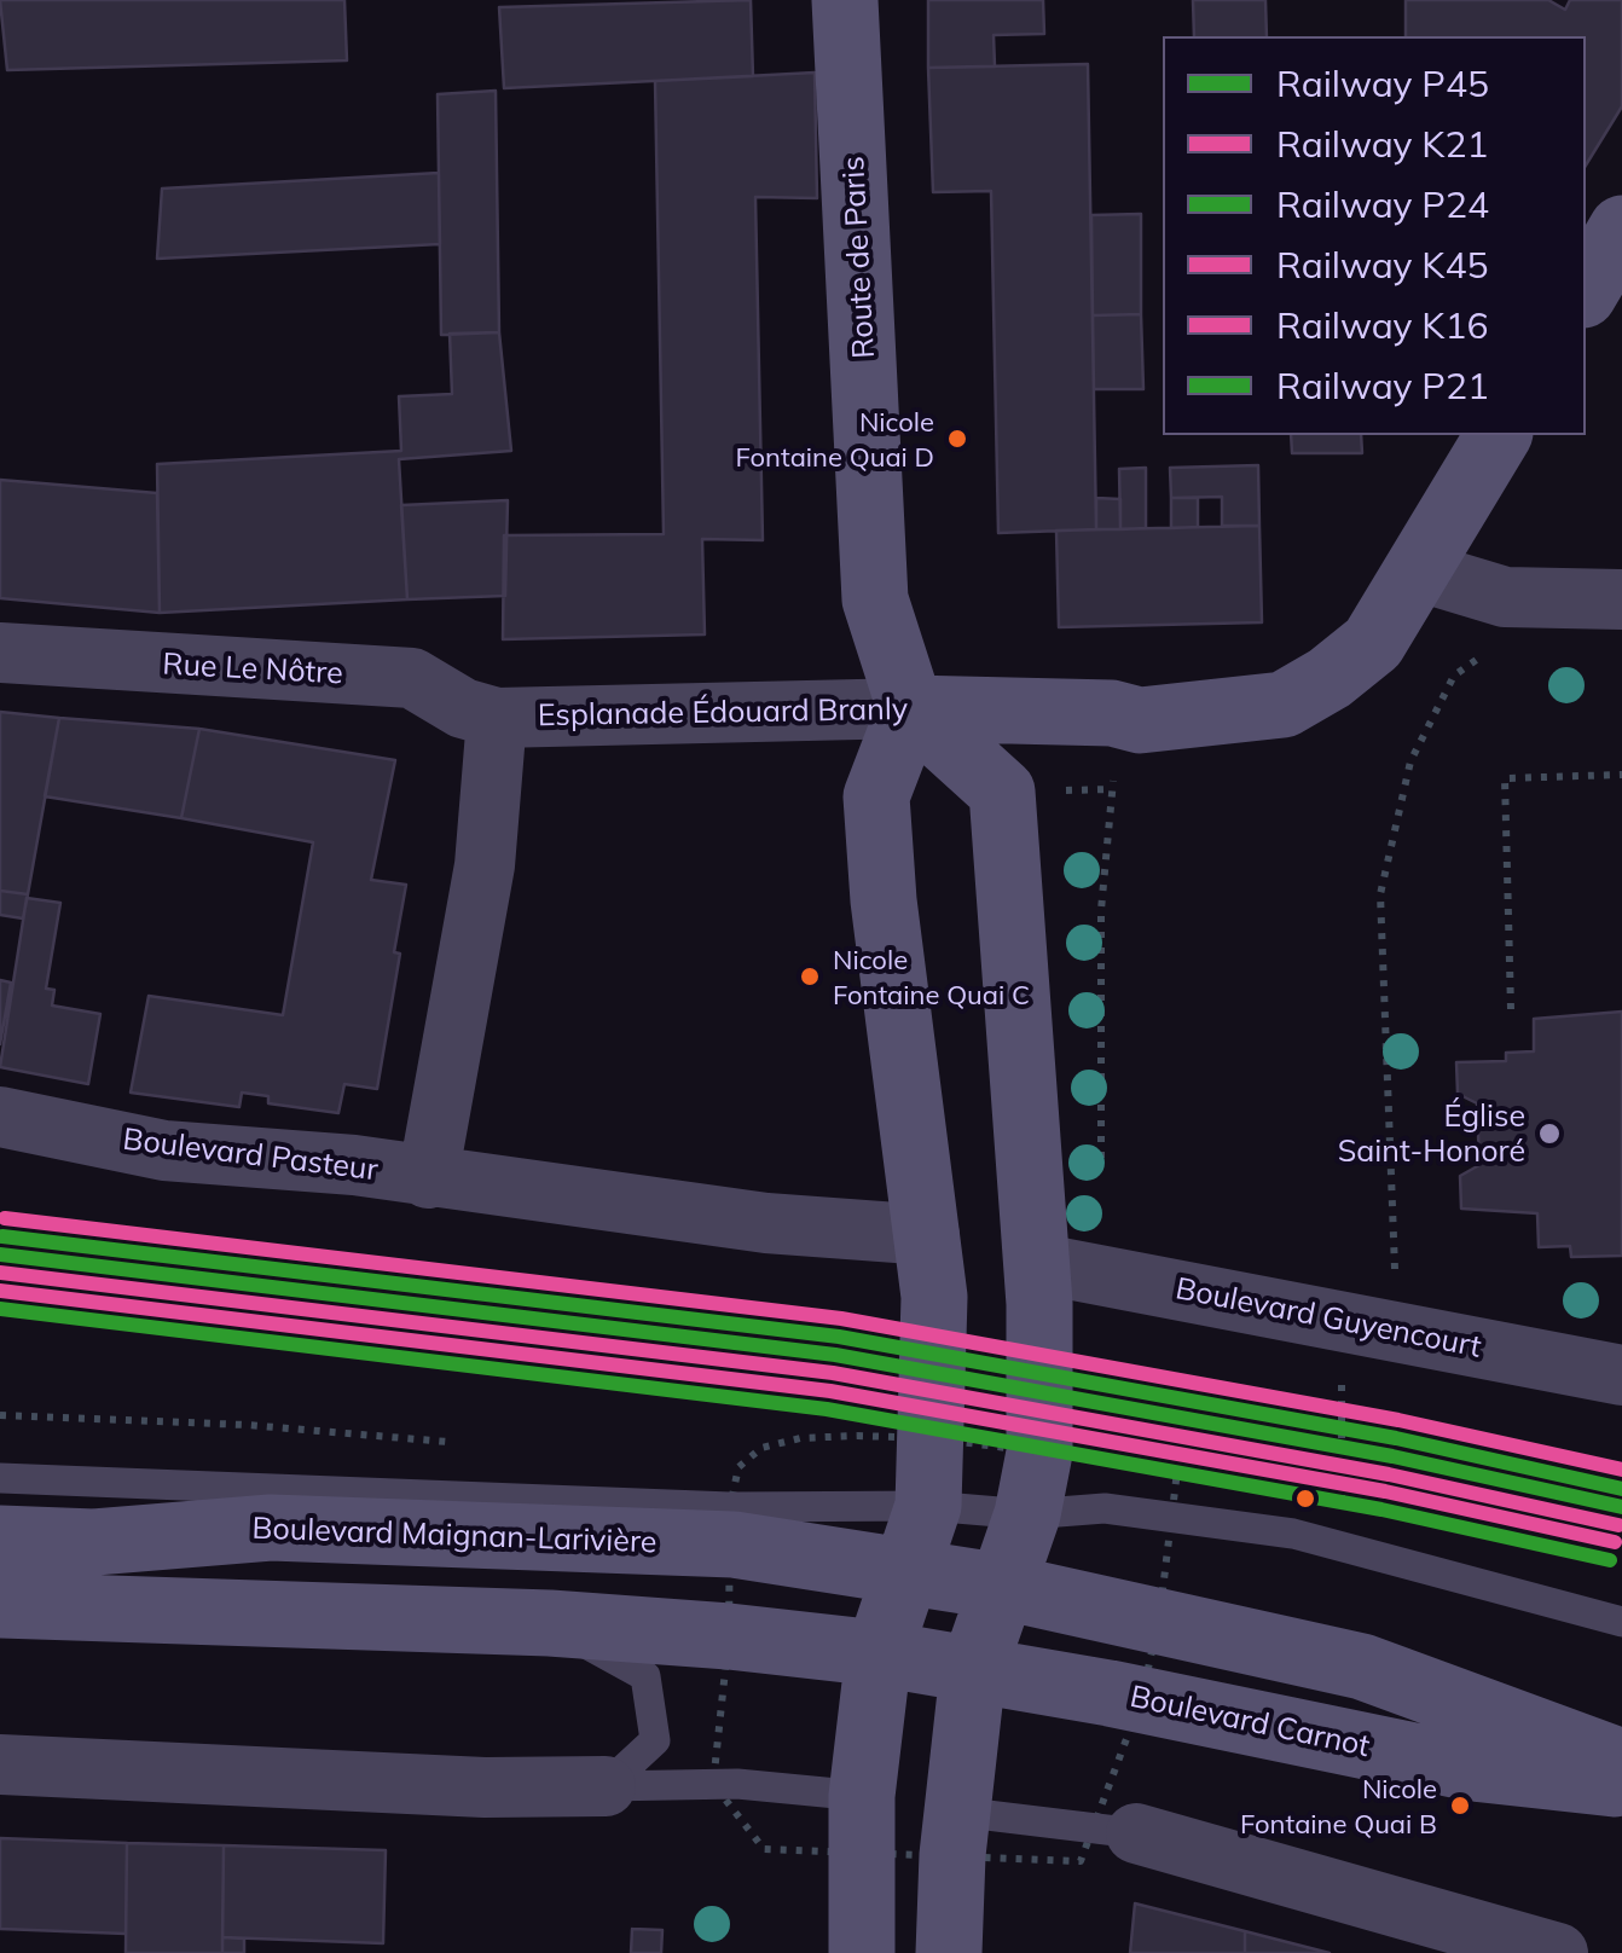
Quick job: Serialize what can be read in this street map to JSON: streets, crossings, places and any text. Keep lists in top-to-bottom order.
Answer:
{
  "streets": {
    "main road": [
      "Route de Paris",
      "Esplanade Édouard Branly",
      "Boulevard Maignan-Larivière",
      "Boulevard Carnot"
    ],
    "street": ["Rue Le Nôtre", "Boulevard Pasteur", "Boulevard Guyencourt"]
  },
  "crossings": [
    ["Route de Paris", "Esplanade Édouard Branly"],
    ["Rue Le Nôtre", "Esplanade Édouard Branly"],
    ["Esplanade Édouard Branly", "Boulevard Pasteur"]
  ],
  "places": [
    "Nicole Fontaine Quai D",
    "Nicole Fontaine Quai C",
    "Église Saint-Honoré",
    "Nicole Fontaine Quai B"
  ],
  "lines": [
    "rail line K16",
    "rail line P24",
    "rail line P45",
    "rail line K21",
    "rail line K45",
    "rail line P21"
  ],
  "legend": [
    "Railway P45",
    "Railway K21",
    "Railway P24",
    "Railway K45",
    "Railway K16",
    "Railway P21"
  ]
}
